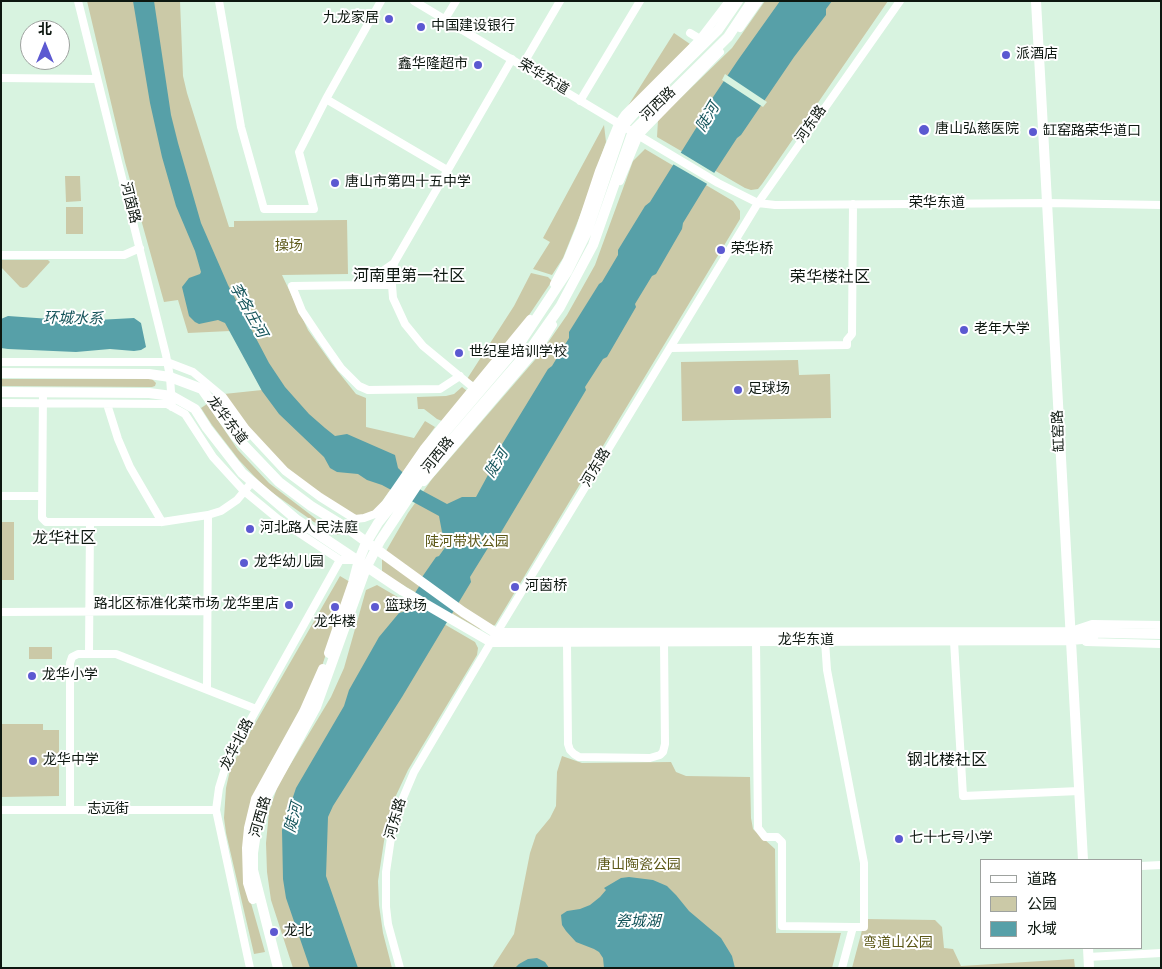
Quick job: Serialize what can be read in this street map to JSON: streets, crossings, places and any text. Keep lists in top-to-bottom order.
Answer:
{
  "streets": {
    "main road": ["河西路", "龙华东道", "缸窑路"],
    "street": [
      "荣华东道",
      "河东路",
      "河茵路",
      "龙华北路",
      "志远街"
    ]
  },
  "crossings": [
    ["荣华东道", "河西路"],
    ["荣华东道", "河东路"],
    ["荣华东道", "缸窑路"],
    ["河西路", "龙华东道"],
    ["河东路", "龙华东道"],
    ["河茵路", "龙华东道"],
    ["龙华东道", "缸窑路"],
    ["龙华北路", "志远街"]
  ],
  "districts": [
    "河南里第一社区",
    "荣华楼社区",
    "龙华社区",
    "钢北楼社区"
  ],
  "water": [
    "陡河",
    "李各庄河",
    "环城水系",
    "瓷城湖"
  ],
  "parks": [
    "操场",
    "陡河带状公园",
    "唐山陶瓷公园",
    "弯道山公园"
  ],
  "places": [
    "九龙家居",
    "中国建设银行",
    "派酒店",
    "鑫华隆超市",
    "唐山弘慈医院",
    "缸窑路荣华道口",
    "唐山市第四十五中学",
    "荣华桥",
    "老年大学",
    "世纪星培训学校",
    "足球场",
    "河北路人民法庭",
    "龙华幼儿园",
    "河茵桥",
    "路北区标准化菜市场 龙华里店",
    "龙华楼",
    "篮球场",
    "龙华小学",
    "龙华中学",
    "七十七号小学",
    "龙北"
  ],
  "legend": ["道路", "公园", "水域"],
  "north": "top"
}
